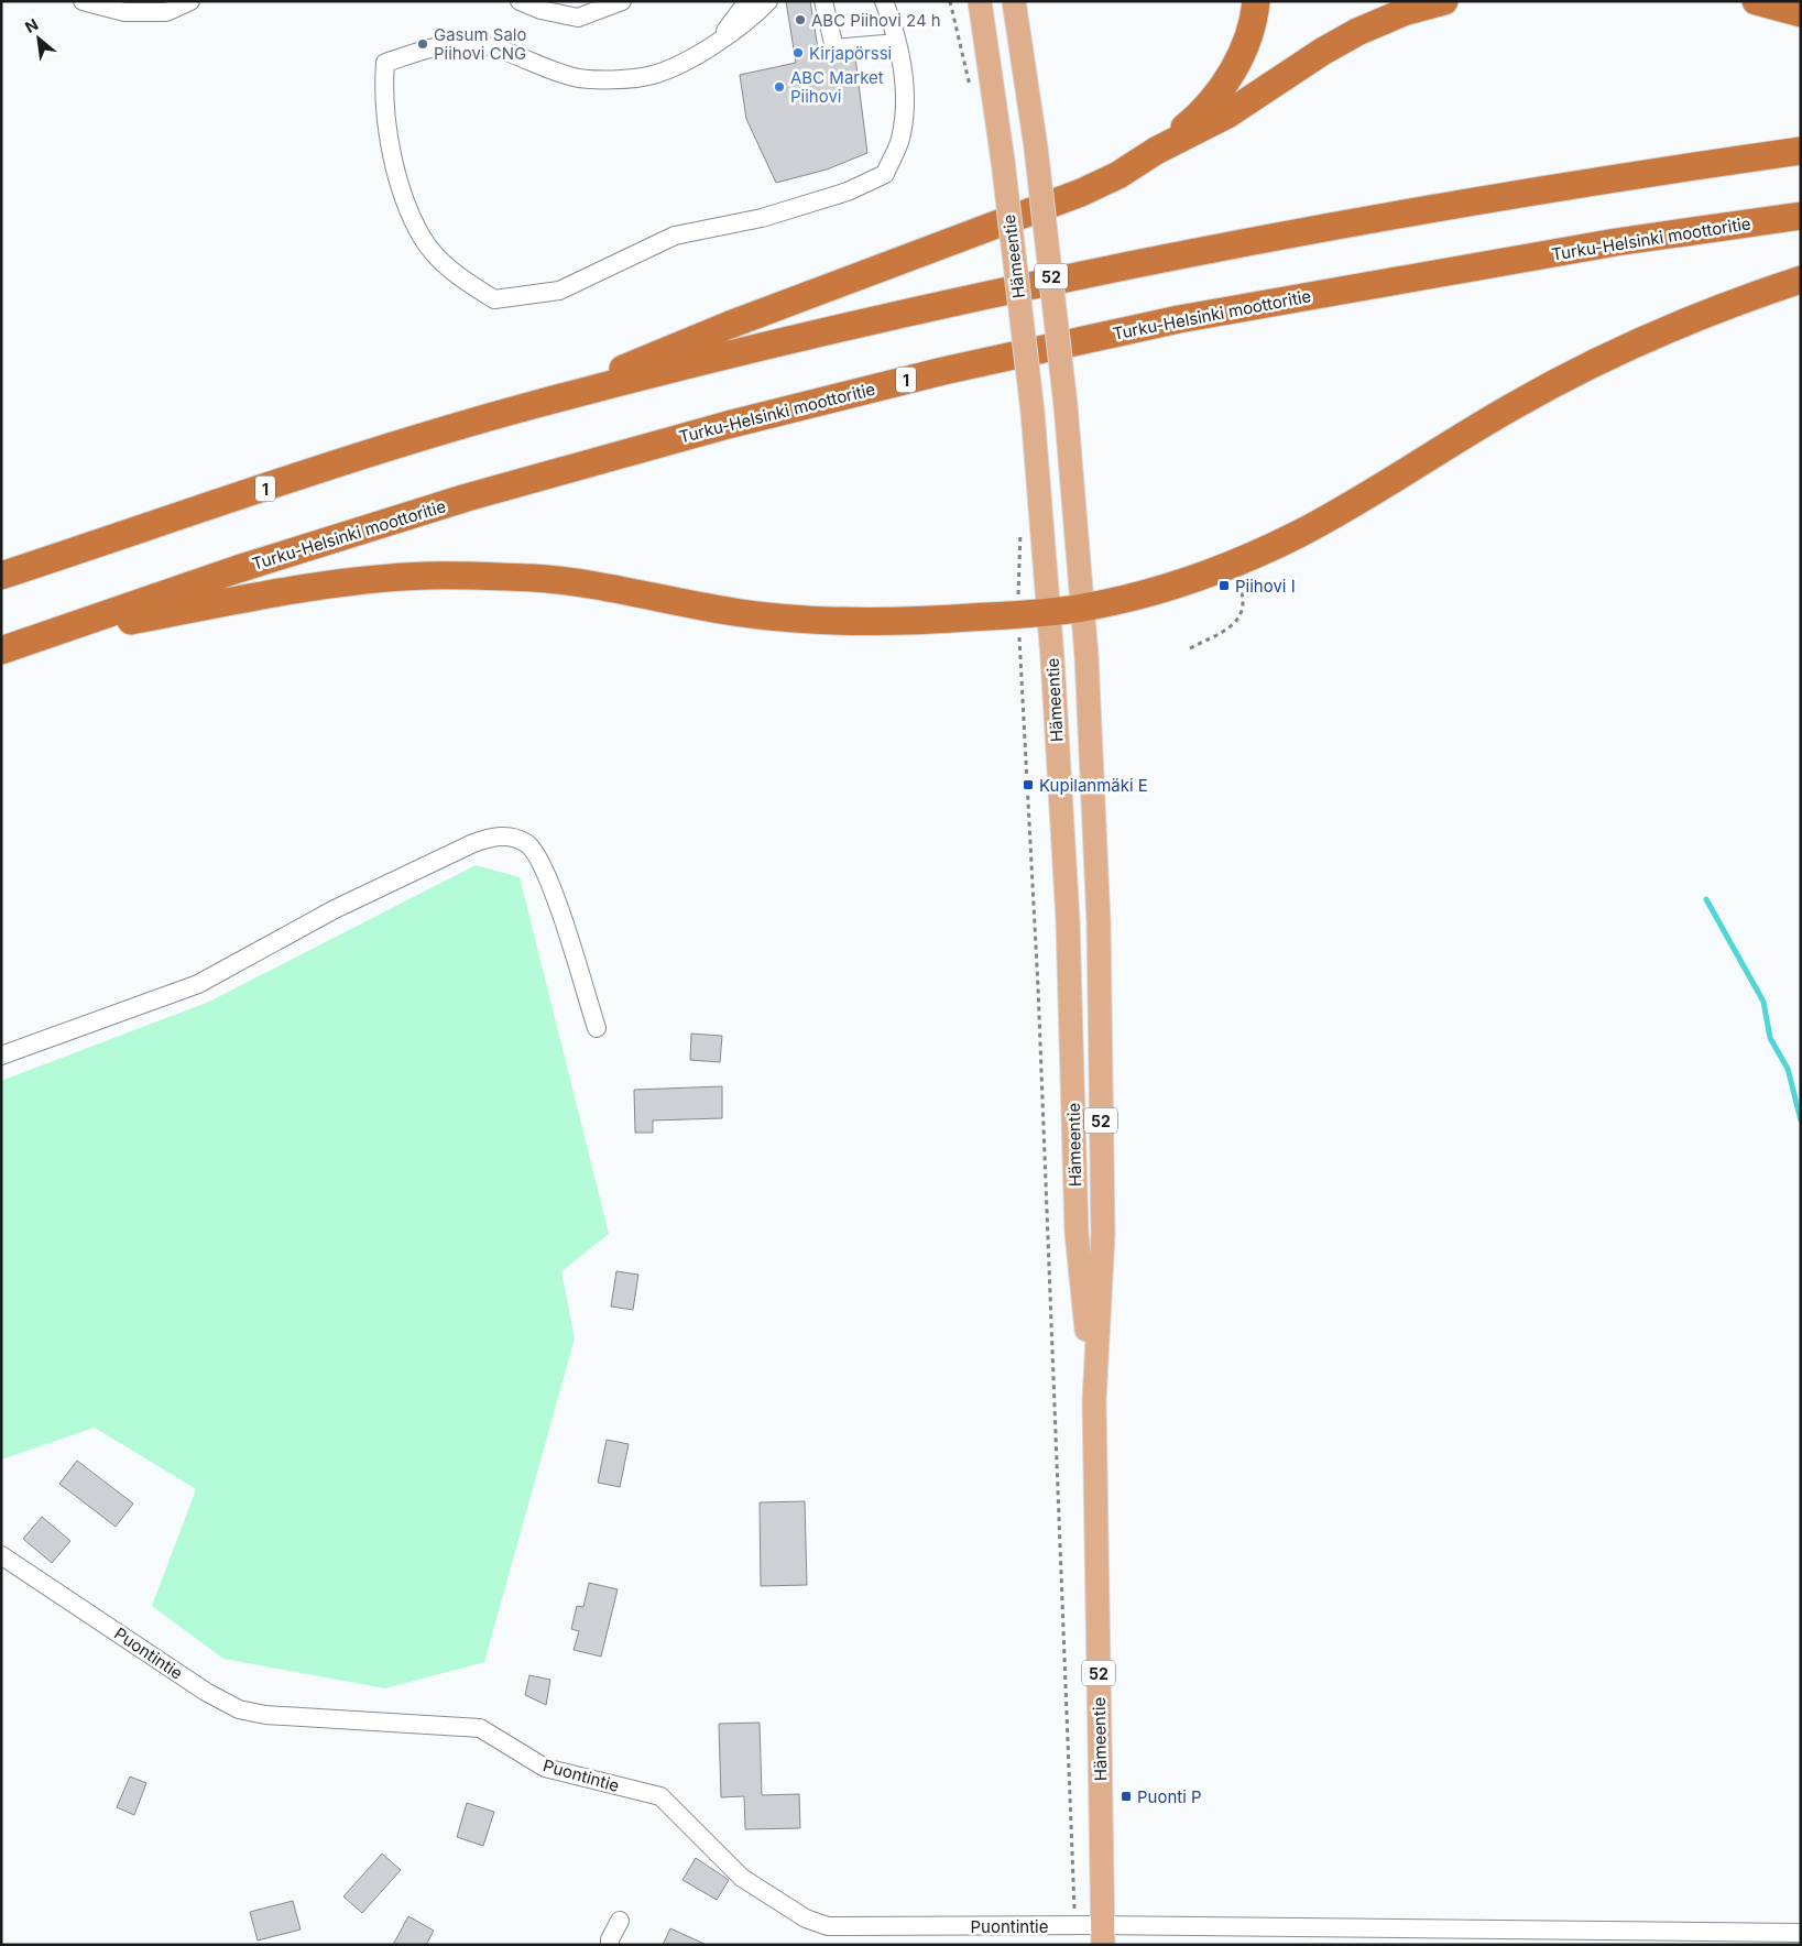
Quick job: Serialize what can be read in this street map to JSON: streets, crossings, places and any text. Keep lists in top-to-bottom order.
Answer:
{
  "streets": {
    "highway": ["Turku-Helsinki moottoritie", "1"],
    "main road": ["Hämeentie", "52"],
    "street": ["Puontintie"]
  },
  "crossings": [
    ["Hämeentie", "Puontintie"]
  ],
  "places": {
    "other": [
      "ABC Piihovi 24 h",
      "Gasum Salo Piihovi CNG",
      "Kirjapörssi",
      "ABC Market Piihovi"
    ],
    "transit": ["Piihovi I", "Kupilanmäki E", "Puonti P"]
  },
  "north": "top left"
}
